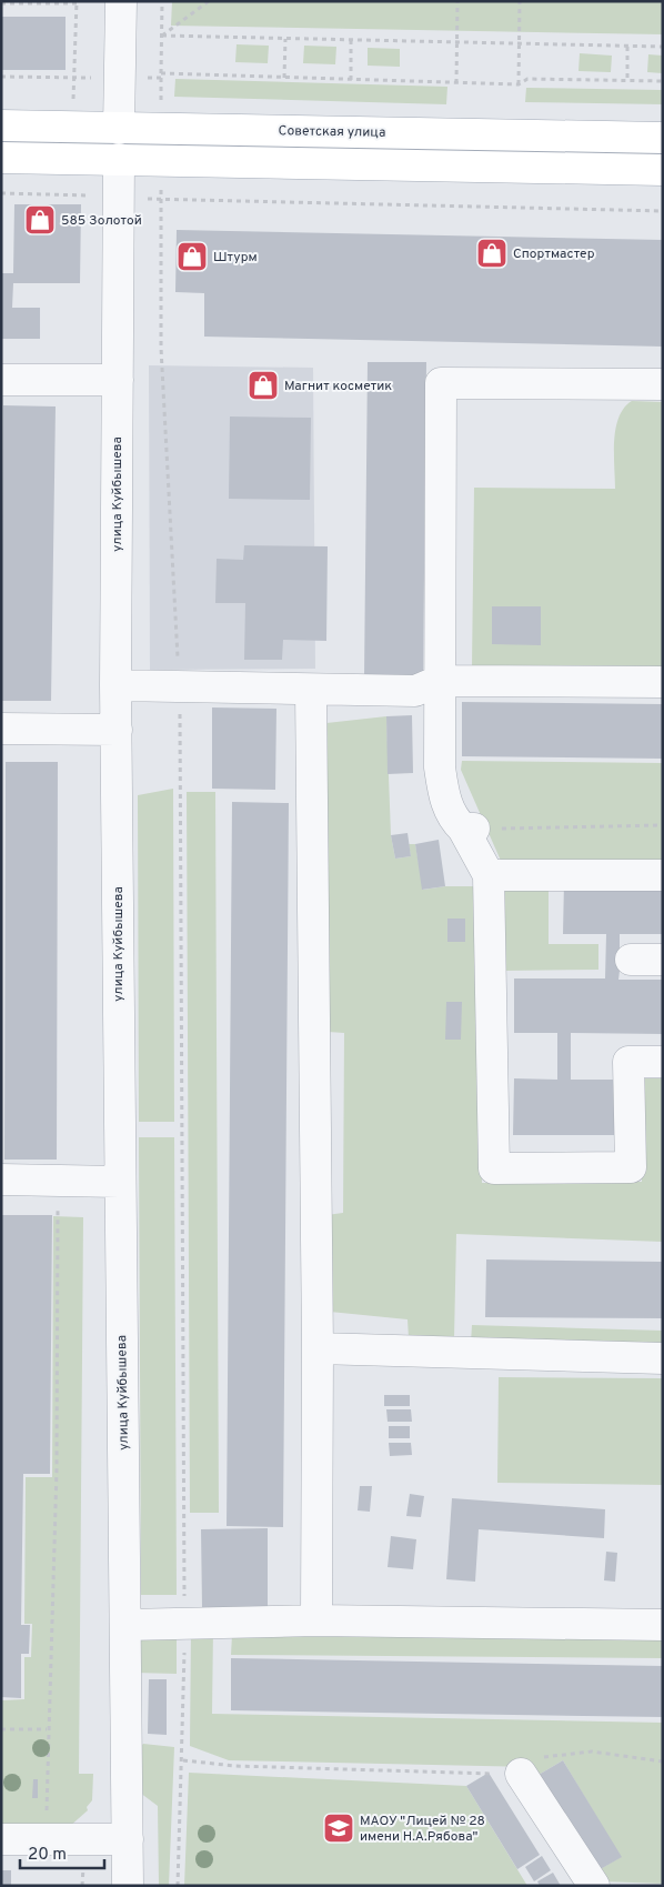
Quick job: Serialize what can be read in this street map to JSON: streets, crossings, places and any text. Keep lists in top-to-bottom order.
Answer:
{
  "streets": {
    "main road": ["Советская улица", "улица Куйбышева"]
  },
  "crossings": [
    ["Советская улица", "улица Куйбышева"]
  ],
  "places": {
    "shop": [
      "585 Золотой",
      "Спортмастер",
      "Штурм",
      "Магнит косметик"
    ],
    "school or university": ["МАОУ \"Лицей № 28 имени Н.А.Рябова\""]
  },
  "scale_bar": "20 m"
}
